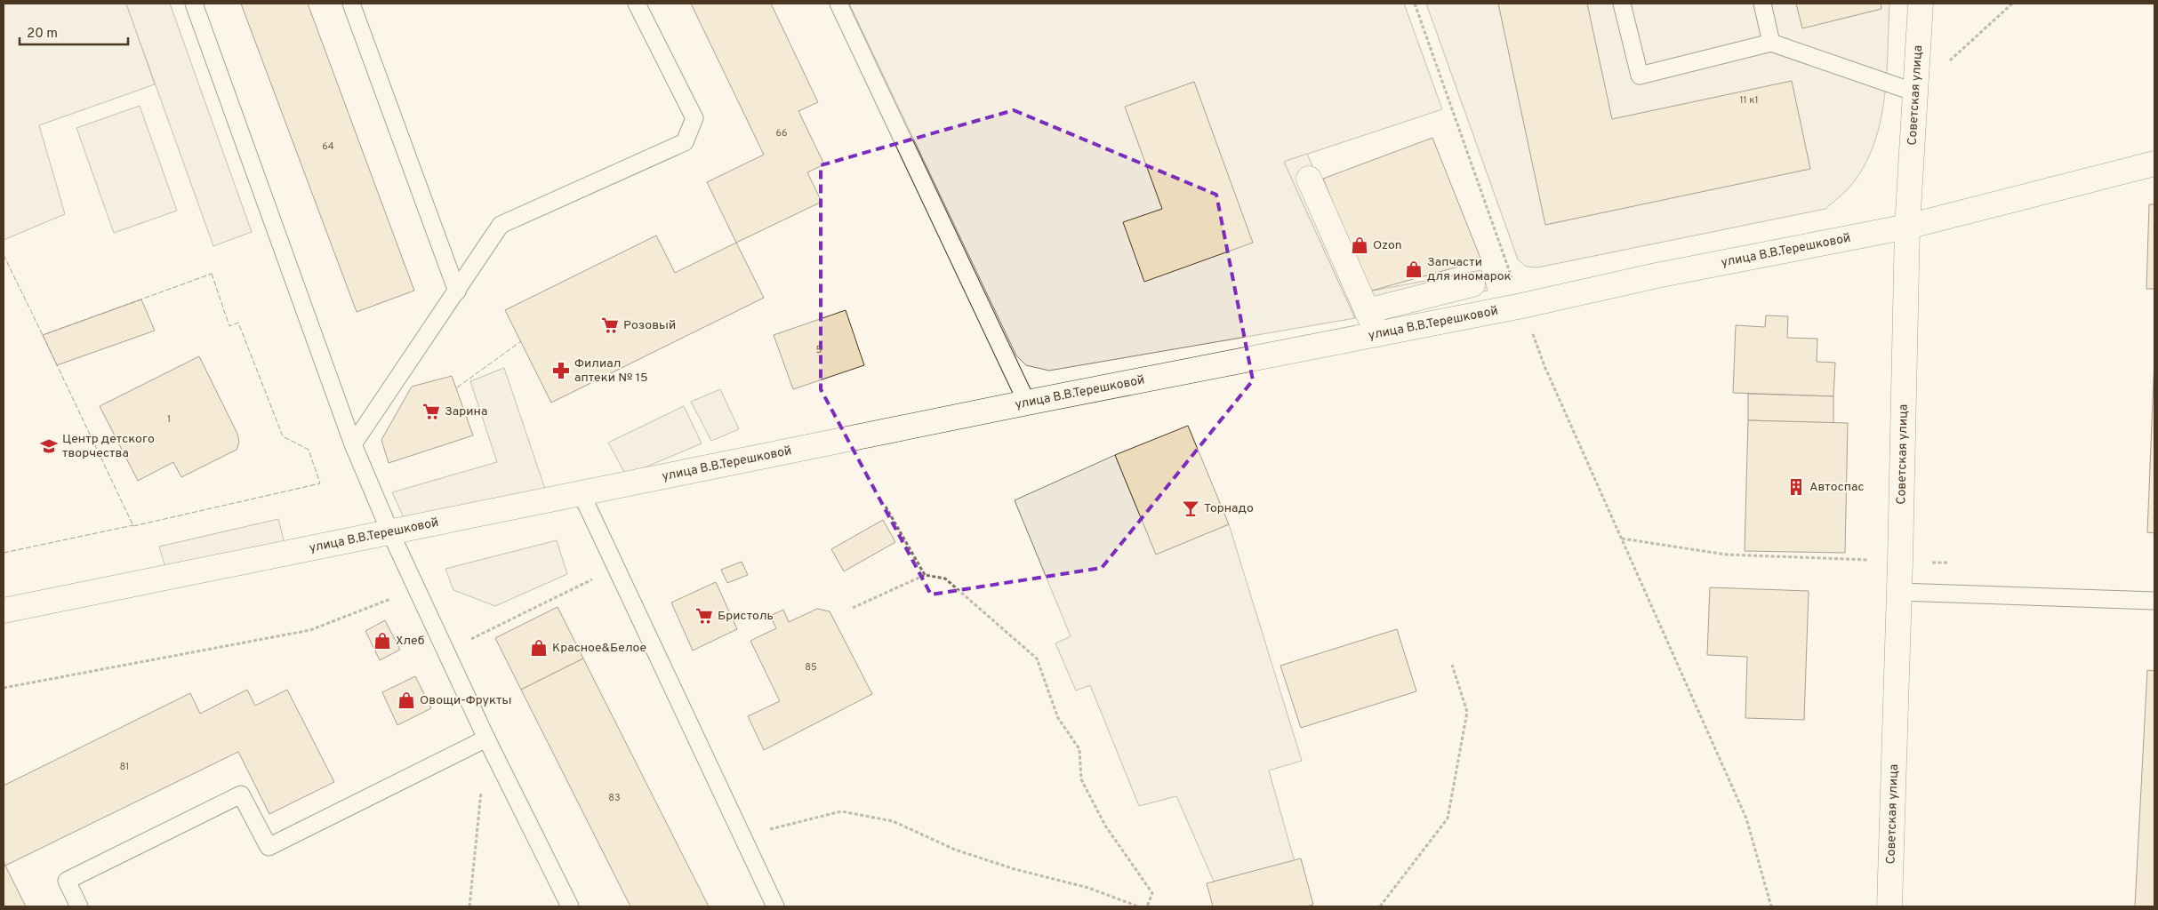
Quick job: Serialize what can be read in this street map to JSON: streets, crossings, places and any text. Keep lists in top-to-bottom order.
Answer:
{
  "streets": {
    "street": ["Советская улица", "улица В.В.Терешковой"]
  },
  "crossings": [
    ["Советская улица", "улица В.В.Терешковой"]
  ],
  "places": {
    "shop": [
      "Ozon",
      "Запчасти для иномарок",
      "Хлеб",
      "Красное&Белое",
      "Овощи-Фрукты"
    ],
    "supermarket": ["Розовый", "Зарина", "Бристоль"],
    "pharmacy": ["Филиал аптеки № 15"],
    "school or university": ["Центр детского творчества"],
    "building": ["Автоспас"],
    "bar": ["Торнадо"]
  },
  "house_numbers": [
    "11 к1",
    "66",
    "64",
    "5",
    "1",
    "85",
    "81",
    "83"
  ],
  "scale_bar": "20 m"
}
